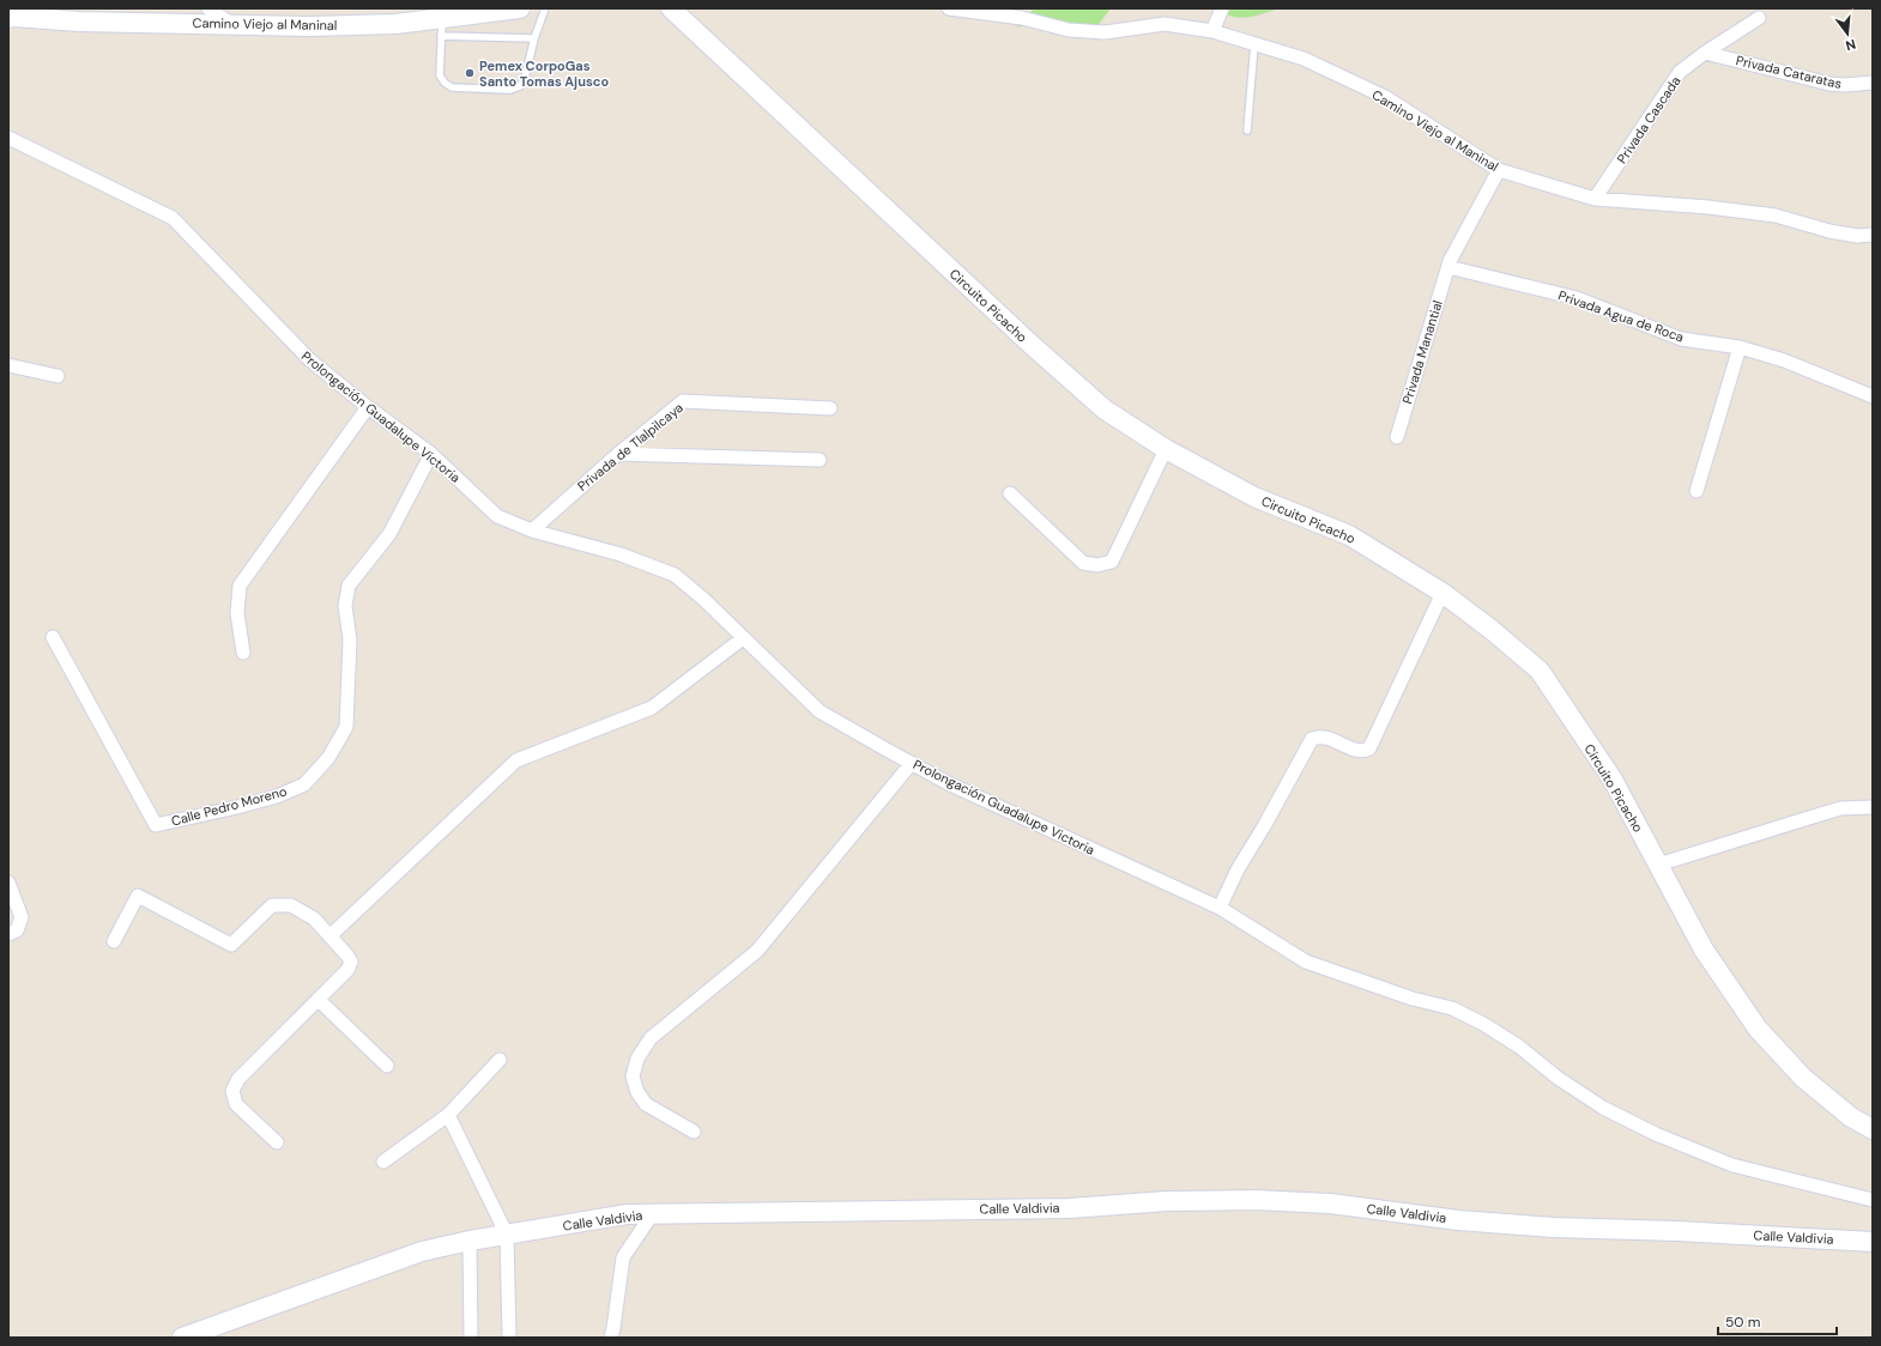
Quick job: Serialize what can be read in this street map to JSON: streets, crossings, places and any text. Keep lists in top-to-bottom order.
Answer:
{
  "streets": {
    "main road": ["Camino Viejo al Maninal", "Circuito Picacho", "Calle Valdivia"],
    "street": [
      "Privada Cataratas",
      "Privada Cascada",
      "Privada Agua de Roca",
      "Privada Manantial",
      "Prolongación Guadalupe Victoria",
      "Privada de Tlalpilcaya",
      "Calle Pedro Moreno"
    ]
  },
  "crossings": [
    ["Camino Viejo al Maninal", "Privada Cascada"],
    ["Camino Viejo al Maninal", "Privada Manantial"],
    ["Privada Cataratas", "Privada Cascada"],
    ["Privada Agua de Roca", "Privada Manantial"],
    ["Prolongación Guadalupe Victoria", "Privada de Tlalpilcaya"],
    ["Prolongación Guadalupe Victoria", "Calle Pedro Moreno"]
  ],
  "places": ["Pemex CorpoGas Santo Tomas Ajusco"],
  "scale_bar": "50 m",
  "north": "bottom"
}
